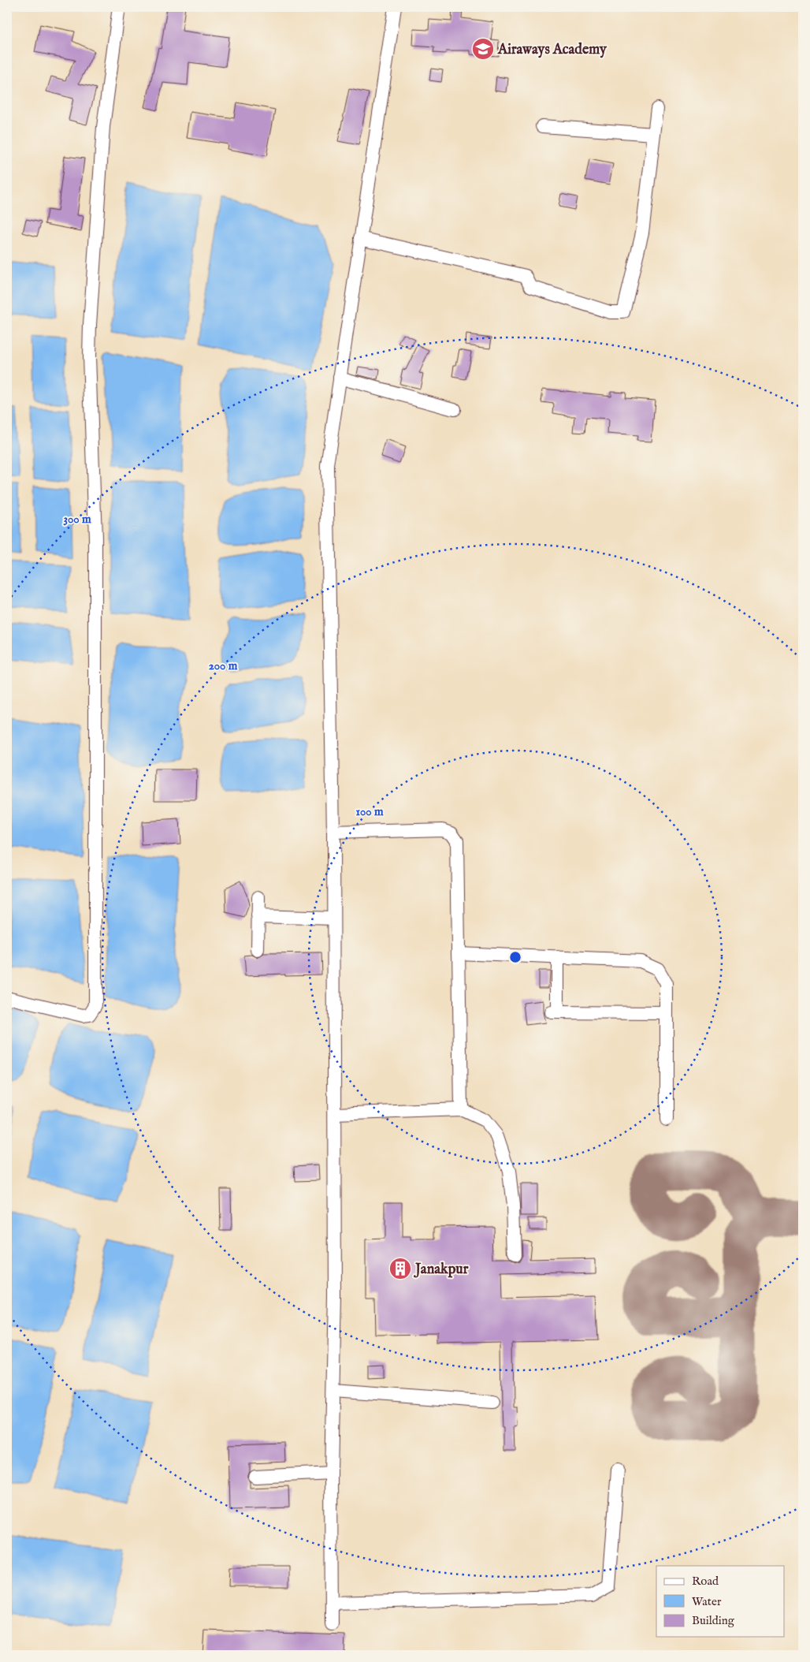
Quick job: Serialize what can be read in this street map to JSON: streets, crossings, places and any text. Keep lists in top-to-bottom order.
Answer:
{
  "places": {
    "school or university": ["Airaways Academy"],
    "building": ["Janakpur"]
  },
  "legend": ["Road", "Water", "Building"],
  "rings": ["300 m", "200 m", "100 m"]
}
